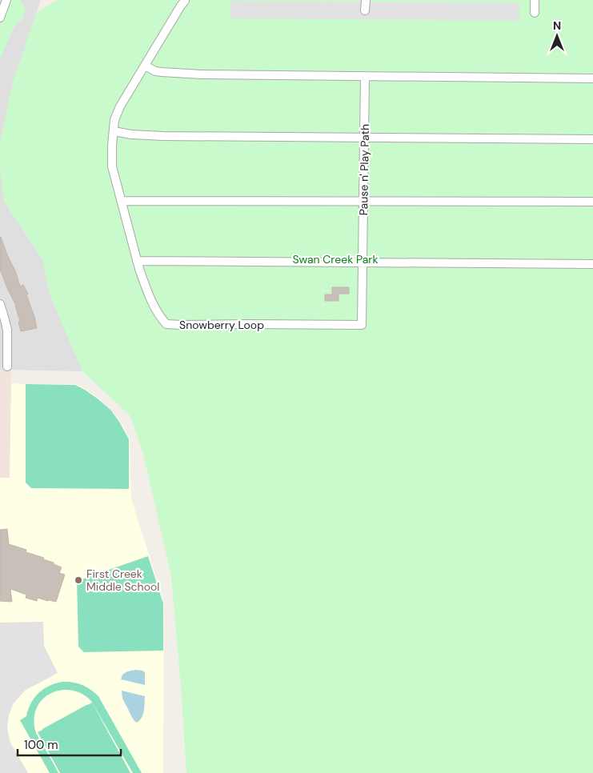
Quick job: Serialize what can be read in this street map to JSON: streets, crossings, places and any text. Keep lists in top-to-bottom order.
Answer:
{
  "streets": {
    "street": ["Pause n' Play Path", "Snowberry Loop"]
  },
  "crossings": [
    ["Pause n' Play Path", "Snowberry Loop"]
  ],
  "parks": ["Swan Creek Park"],
  "places": ["First Creek Middle School"],
  "scale_bar": "100 m",
  "north": "top"
}
